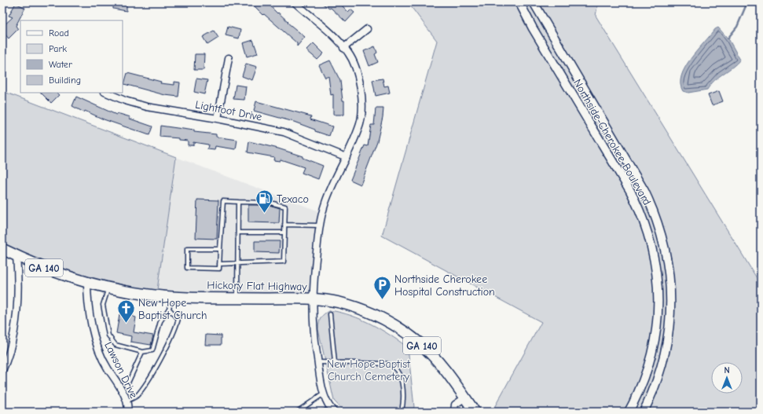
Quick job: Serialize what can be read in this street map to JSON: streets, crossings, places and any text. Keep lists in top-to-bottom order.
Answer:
{
  "streets": {
    "main road": ["GA 140", "Hickory Flat Highway"],
    "street": ["Lightfoot Drive", "Northside-Cherokee Boulevard", "Lawson Drive"]
  },
  "crossings": [
    ["Hickory Flat Highway", "Lawson Drive"]
  ],
  "parks": ["New Hope Baptist Church Cemetery"],
  "places": {
    "fuel station": ["Texaco"],
    "parking": ["Northside Cherokee Hospital Construction"],
    "church": ["New Hope Baptist Church"]
  },
  "legend": [
    "Road",
    "Park",
    "Water",
    "Building"
  ],
  "north": "top"
}
